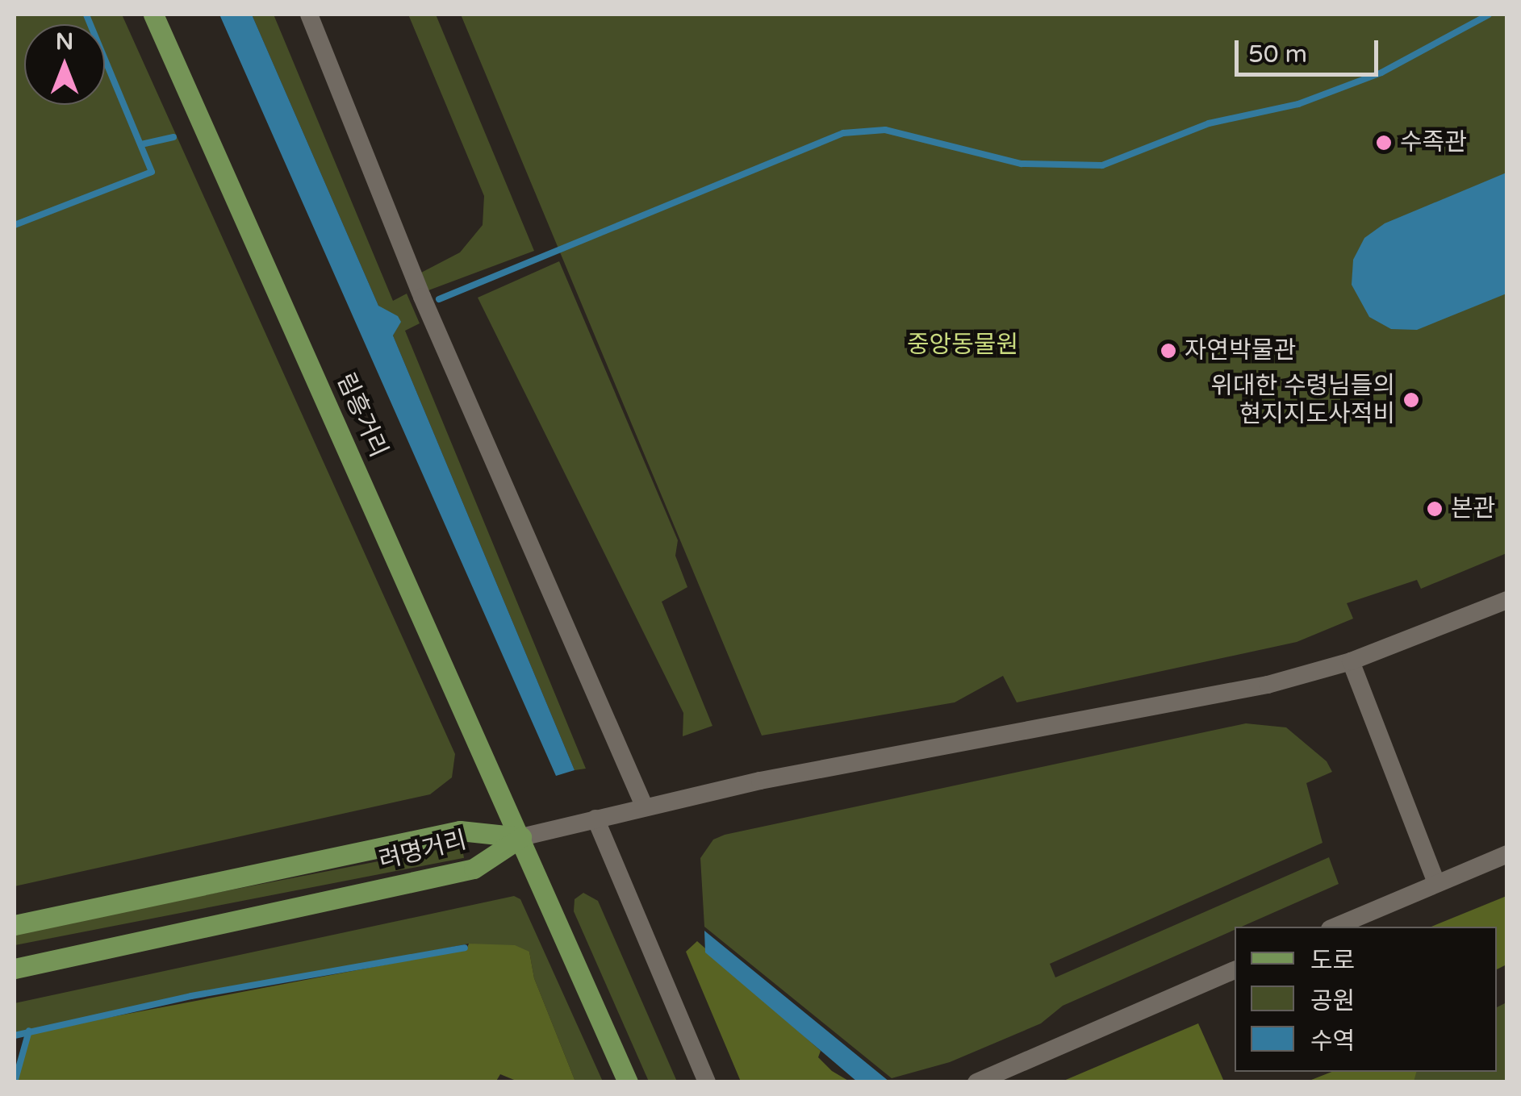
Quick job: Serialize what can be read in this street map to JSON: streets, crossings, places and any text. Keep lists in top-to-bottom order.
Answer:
{
  "streets": {
    "main road": ["림흥거리", "려명거리"]
  },
  "crossings": [
    ["림흥거리", "려명거리"]
  ],
  "parks": ["중앙동물원"],
  "places": [
    "수족관",
    "자연박물관",
    "위대한 수령님들의 현지지도사적비",
    "본관"
  ],
  "legend": ["도로", "공원", "수역"],
  "scale_bar": "50 m",
  "north": "top"
}
